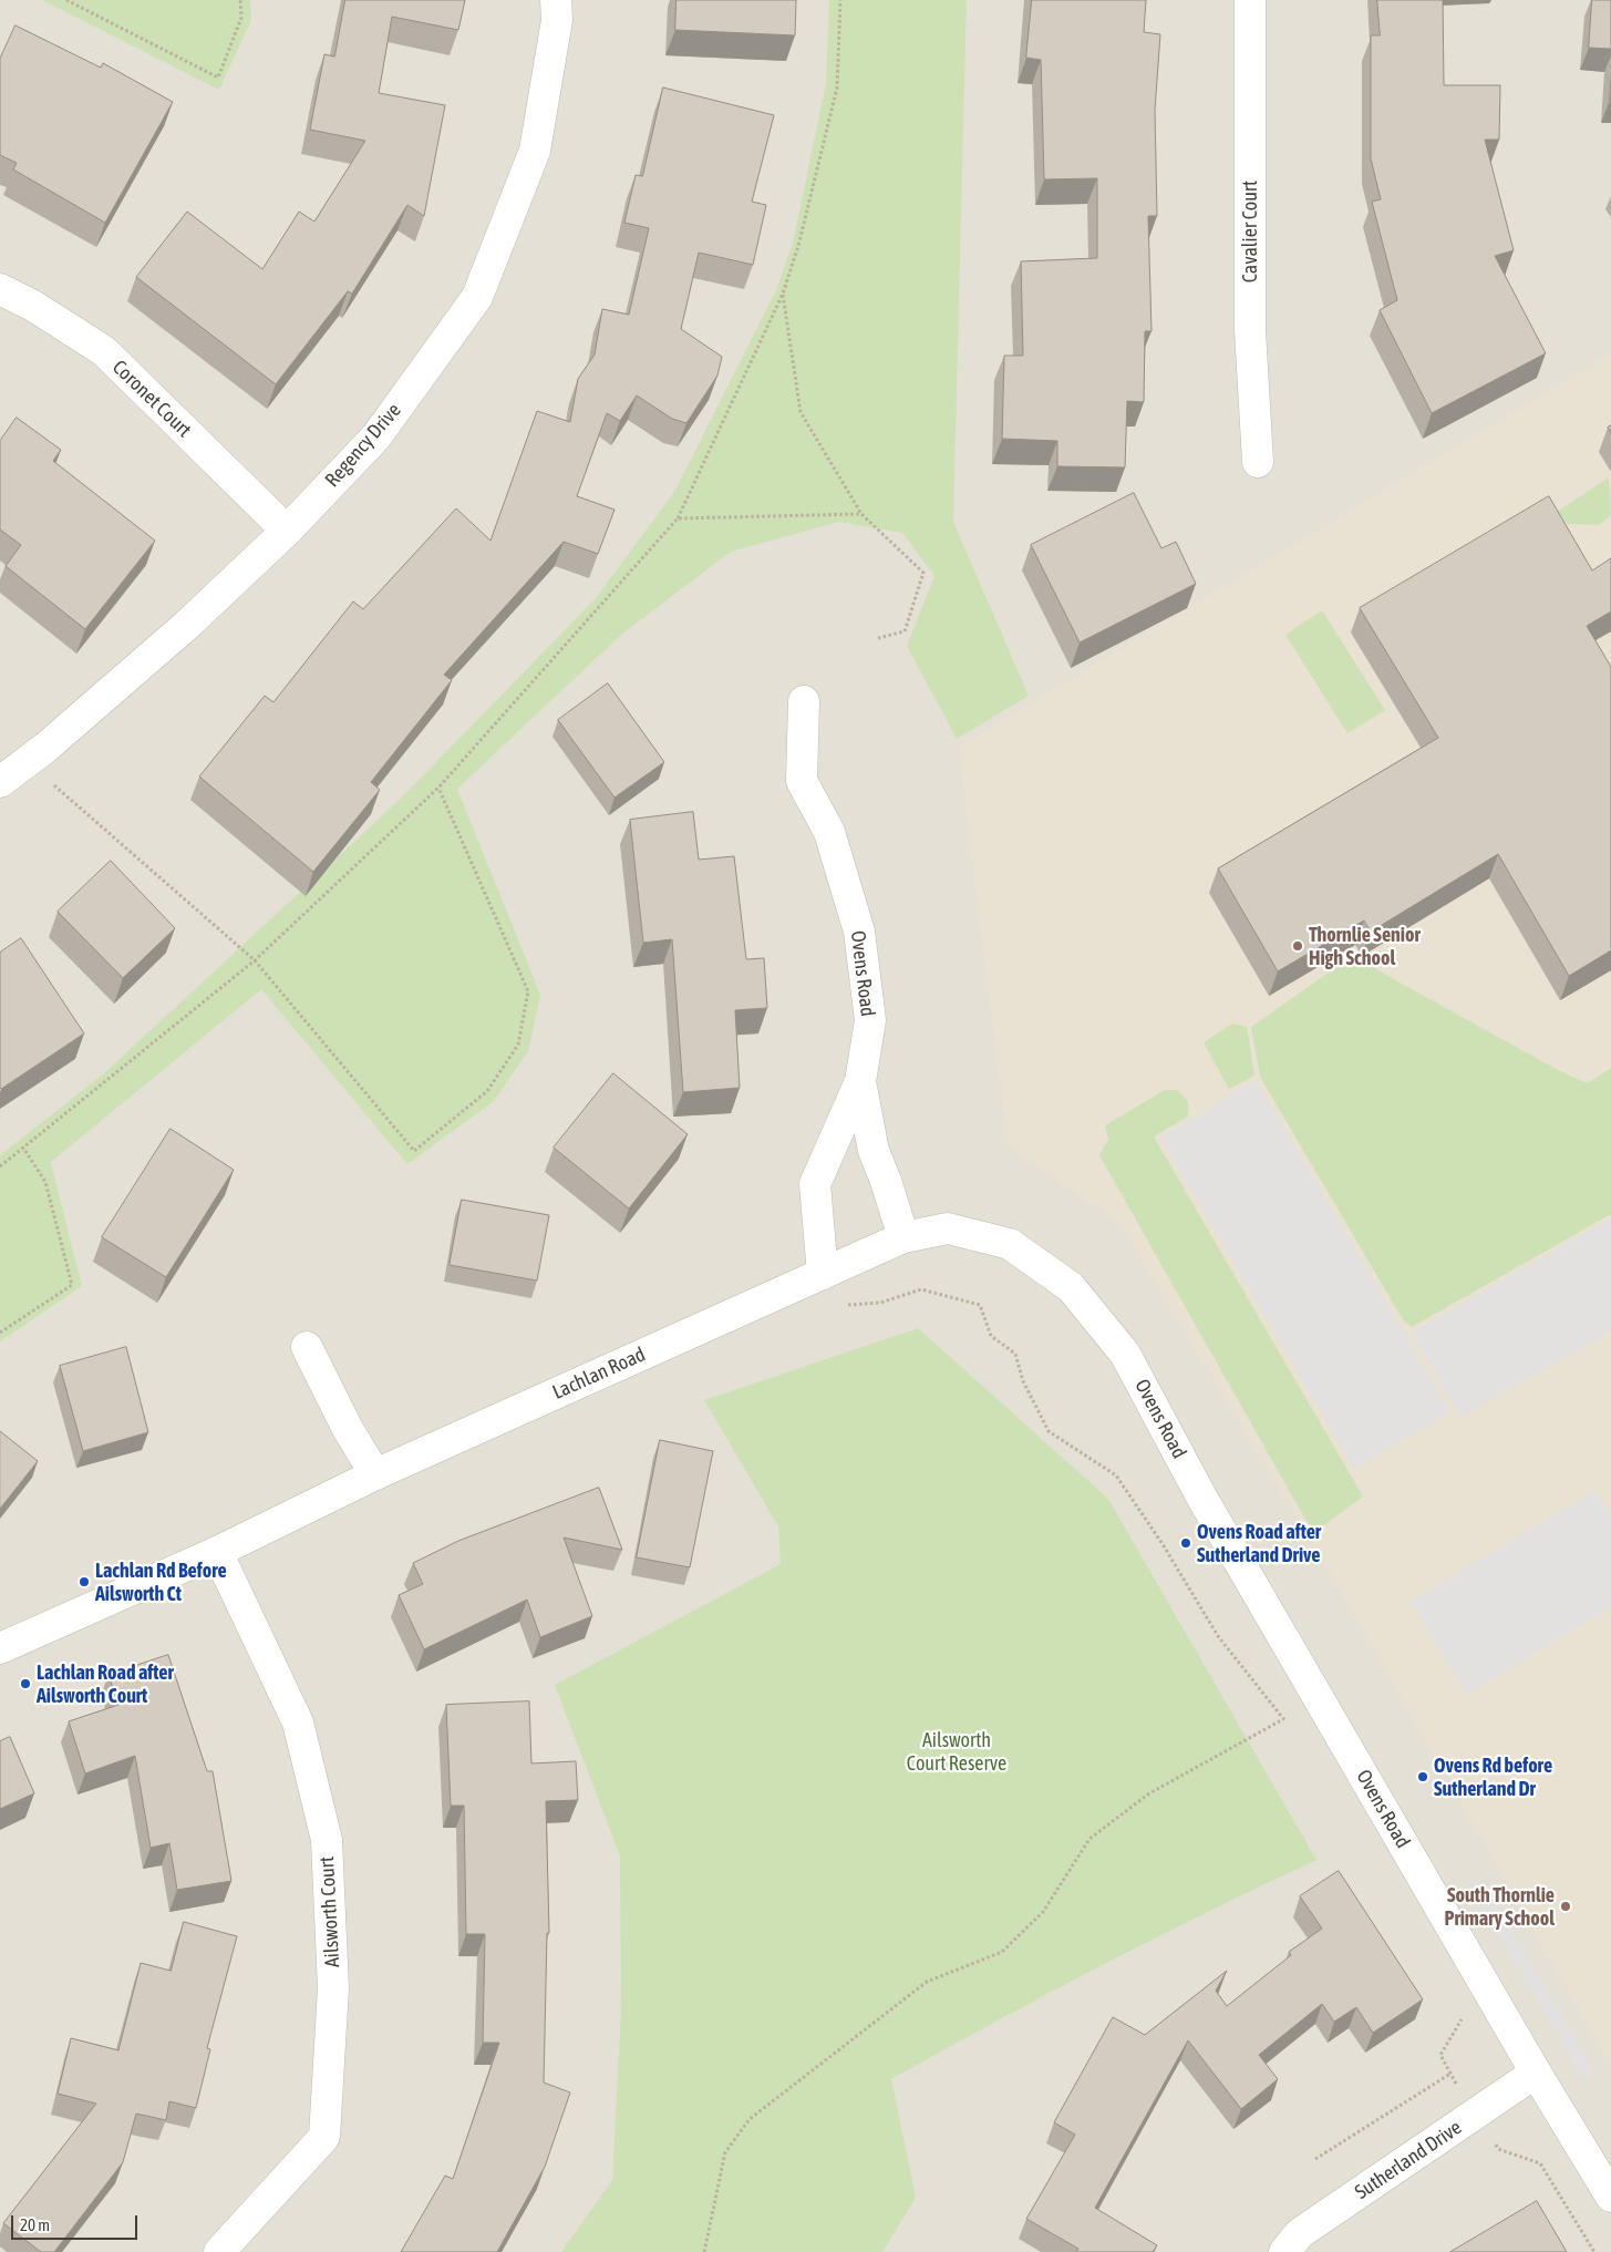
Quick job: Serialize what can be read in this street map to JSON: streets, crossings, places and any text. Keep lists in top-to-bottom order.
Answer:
{
  "streets": {
    "street": [
      "Cavalier Court",
      "Coronet Court",
      "Regency Drive",
      "Ovens Road",
      "Lachlan Road",
      "Ailsworth Court",
      "Sutherland Drive"
    ]
  },
  "crossings": [
    ["Coronet Court", "Regency Drive"],
    ["Ovens Road", "Lachlan Road"],
    ["Ovens Road", "Sutherland Drive"],
    ["Lachlan Road", "Ailsworth Court"]
  ],
  "parks": ["Ailsworth Court Reserve"],
  "places": [
    "Thornlie Senior High School",
    "Ovens Road after Sutherland Drive",
    "Lachlan Rd Before Ailsworth Ct",
    "Lachlan Road after Ailsworth Court",
    "Ovens Rd before Sutherland Dr",
    "South Thornlie Primary School"
  ],
  "scale_bar": "20 m"
}
